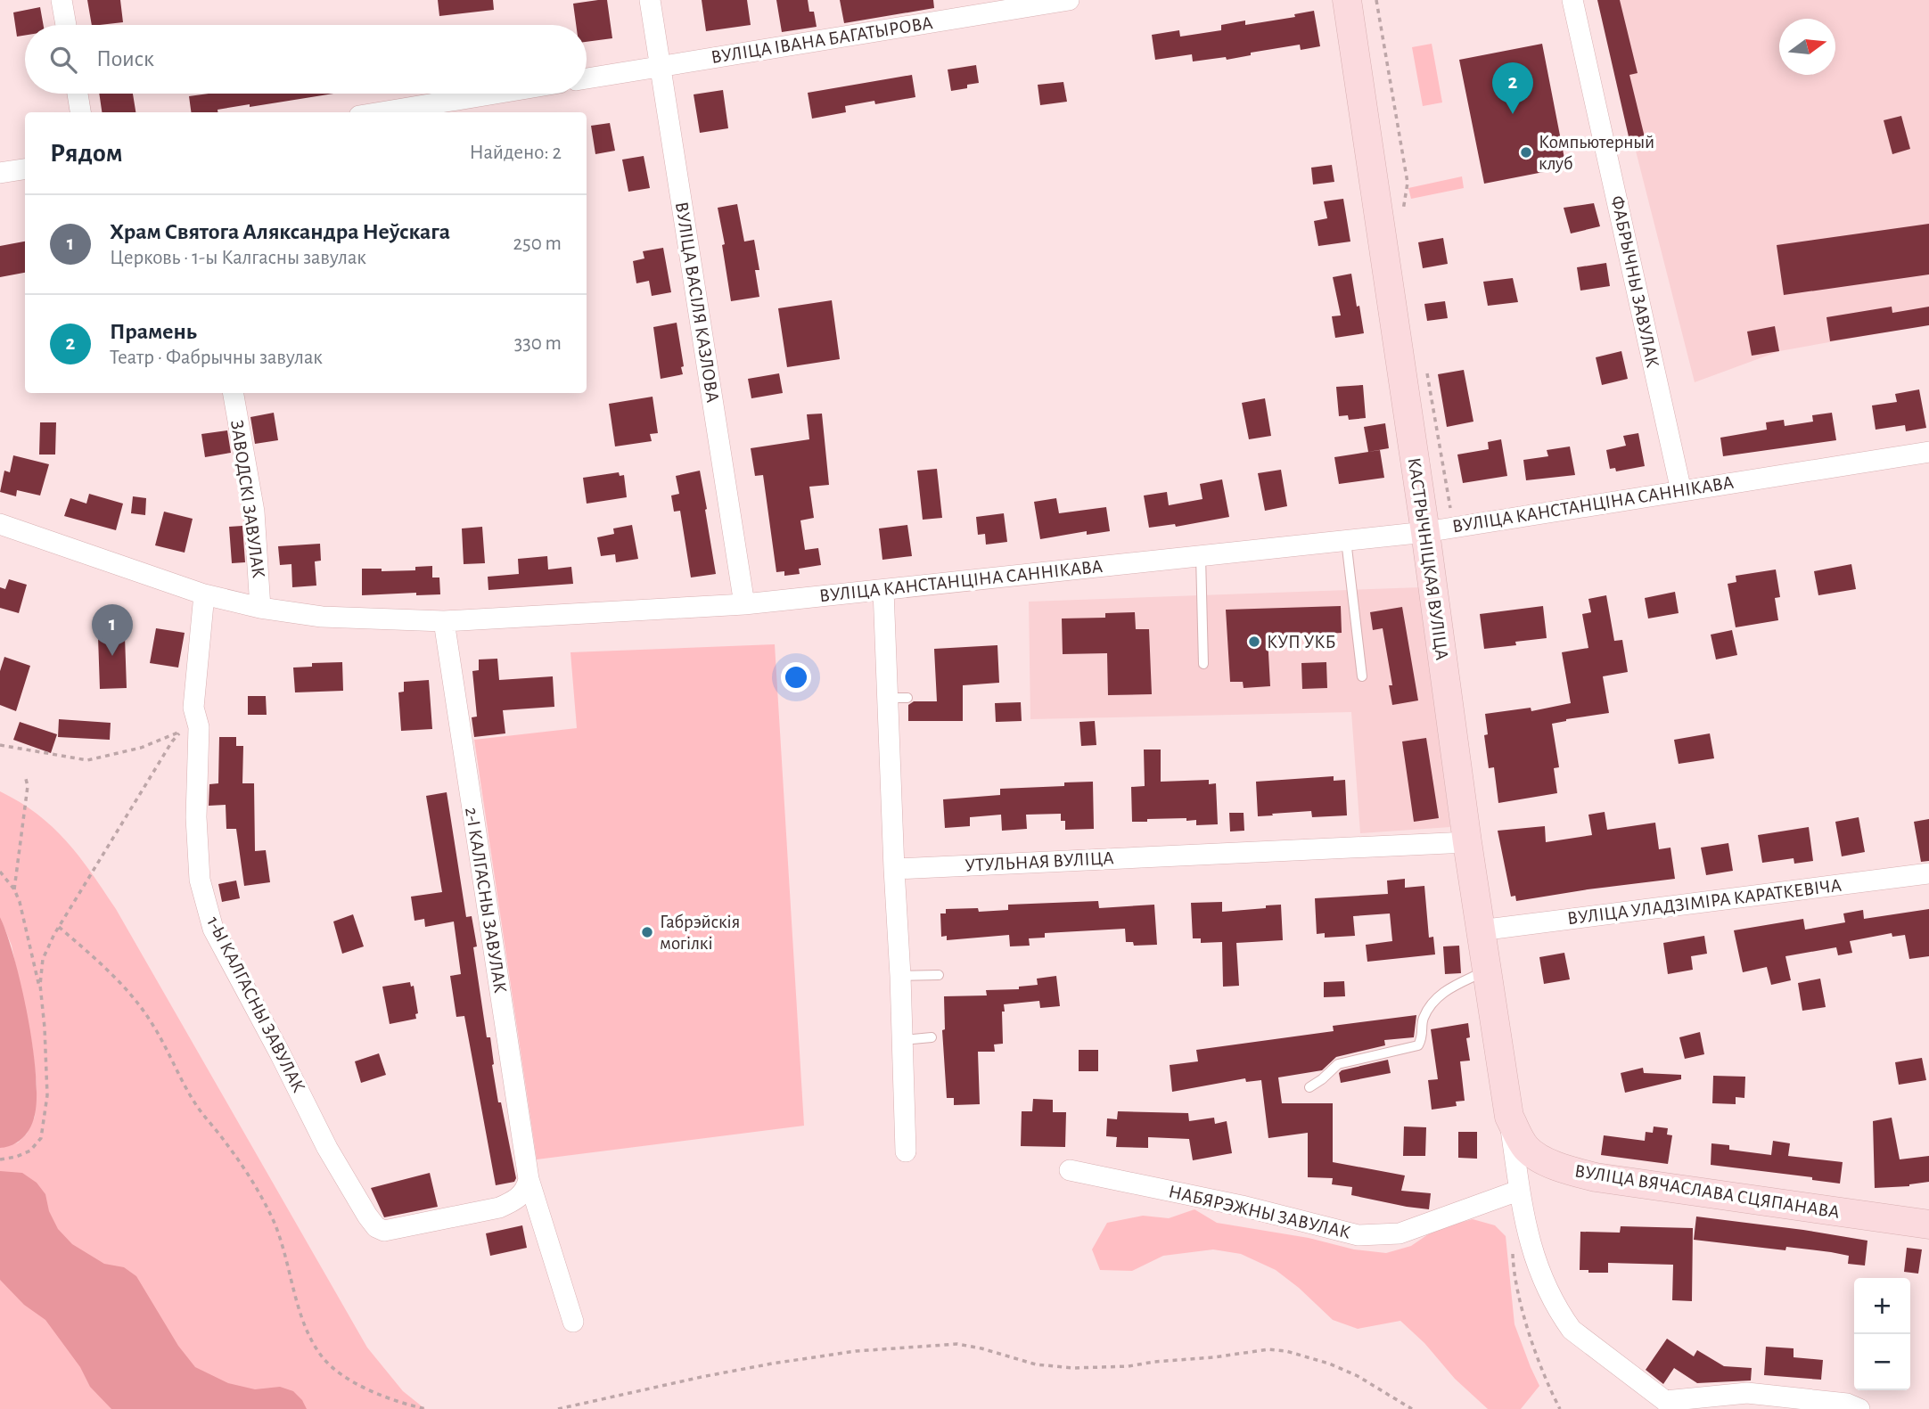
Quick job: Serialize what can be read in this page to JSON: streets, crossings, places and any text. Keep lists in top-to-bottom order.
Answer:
{
  "streets": {
    "main road": ["КАСТРЫЧНІЦКАЯ ВУЛІЦА", "ВУЛІЦА ВЯЧАСЛАВА СЦЯПАНАВА"],
    "street": [
      "ВУЛІЦА ІВАНА БАГАТЫРОВА",
      "ФАБРЫЧНЫ ЗАВУЛАК",
      "ВУЛІЦА ВАСІЛЯ КАЗЛОВА",
      "ЗАВОДСКІ ЗАВУЛАК",
      "ВУЛІЦА КАНСТАНЦІНА САННІКАВА",
      "УТУЛЬНАЯ ВУЛІЦА",
      "2-І КАЛГАСНЫ ЗАВУЛАК",
      "ВУЛІЦА УЛАДЗІМІРА КАРАТКЕВІЧА",
      "1-Ы КАЛГАСНЫ ЗАВУЛАК",
      "НАБЯРЭЖНЫ ЗАВУЛАК"
    ]
  },
  "crossings": [
    ["ВУЛІЦА ІВАНА БАГАТЫРОВА", "ВУЛІЦА ВАСІЛЯ КАЗЛОВА"],
    ["ФАБРЫЧНЫ ЗАВУЛАК", "ВУЛІЦА КАНСТАНЦІНА САННІКАВА"],
    ["ВУЛІЦА ВАСІЛЯ КАЗЛОВА", "ВУЛІЦА КАНСТАНЦІНА САННІКАВА"],
    ["ЗАВОДСКІ ЗАВУЛАК", "ВУЛІЦА КАНСТАНЦІНА САННІКАВА"],
    ["ВУЛІЦА КАНСТАНЦІНА САННІКАВА", "КАСТРЫЧНІЦКАЯ ВУЛІЦА"],
    ["ВУЛІЦА КАНСТАНЦІНА САННІКАВА", "2-І КАЛГАСНЫ ЗАВУЛАК"],
    ["ВУЛІЦА КАНСТАНЦІНА САННІКАВА", "1-Ы КАЛГАСНЫ ЗАВУЛАК"],
    ["КАСТРЫЧНІЦКАЯ ВУЛІЦА", "УТУЛЬНАЯ ВУЛІЦА"],
    ["КАСТРЫЧНІЦКАЯ ВУЛІЦА", "ВУЛІЦА УЛАДЗІМІРА КАРАТКЕВІЧА"],
    ["КАСТРЫЧНІЦКАЯ ВУЛІЦА", "ВУЛІЦА ВЯЧАСЛАВА СЦЯПАНАВА"],
    ["2-І КАЛГАСНЫ ЗАВУЛАК", "1-Ы КАЛГАСНЫ ЗАВУЛАК"]
  ],
  "places": ["Компьютерный клуб", "КУП УКБ", "Габрэйскія могілкі"],
  "north": "right",
  "page": {
    "search": "Поиск",
    "pins": ["2", "1"],
    "heading": ["Рядом", "Найдено: 2"],
    "list": [
      {
        "mark": "1",
        "name": "Храм Святога Аляксандра Неўскага",
        "note": "Церковь · 1-ы Калгасны завулак",
        "value": "250 m"
      },
      {
        "mark": "2",
        "name": "Прамень",
        "note": "Театр · Фабрычны завулак",
        "value": "330 m"
      }
    ],
    "map_buttons": ["+", "−"]
  }
}
